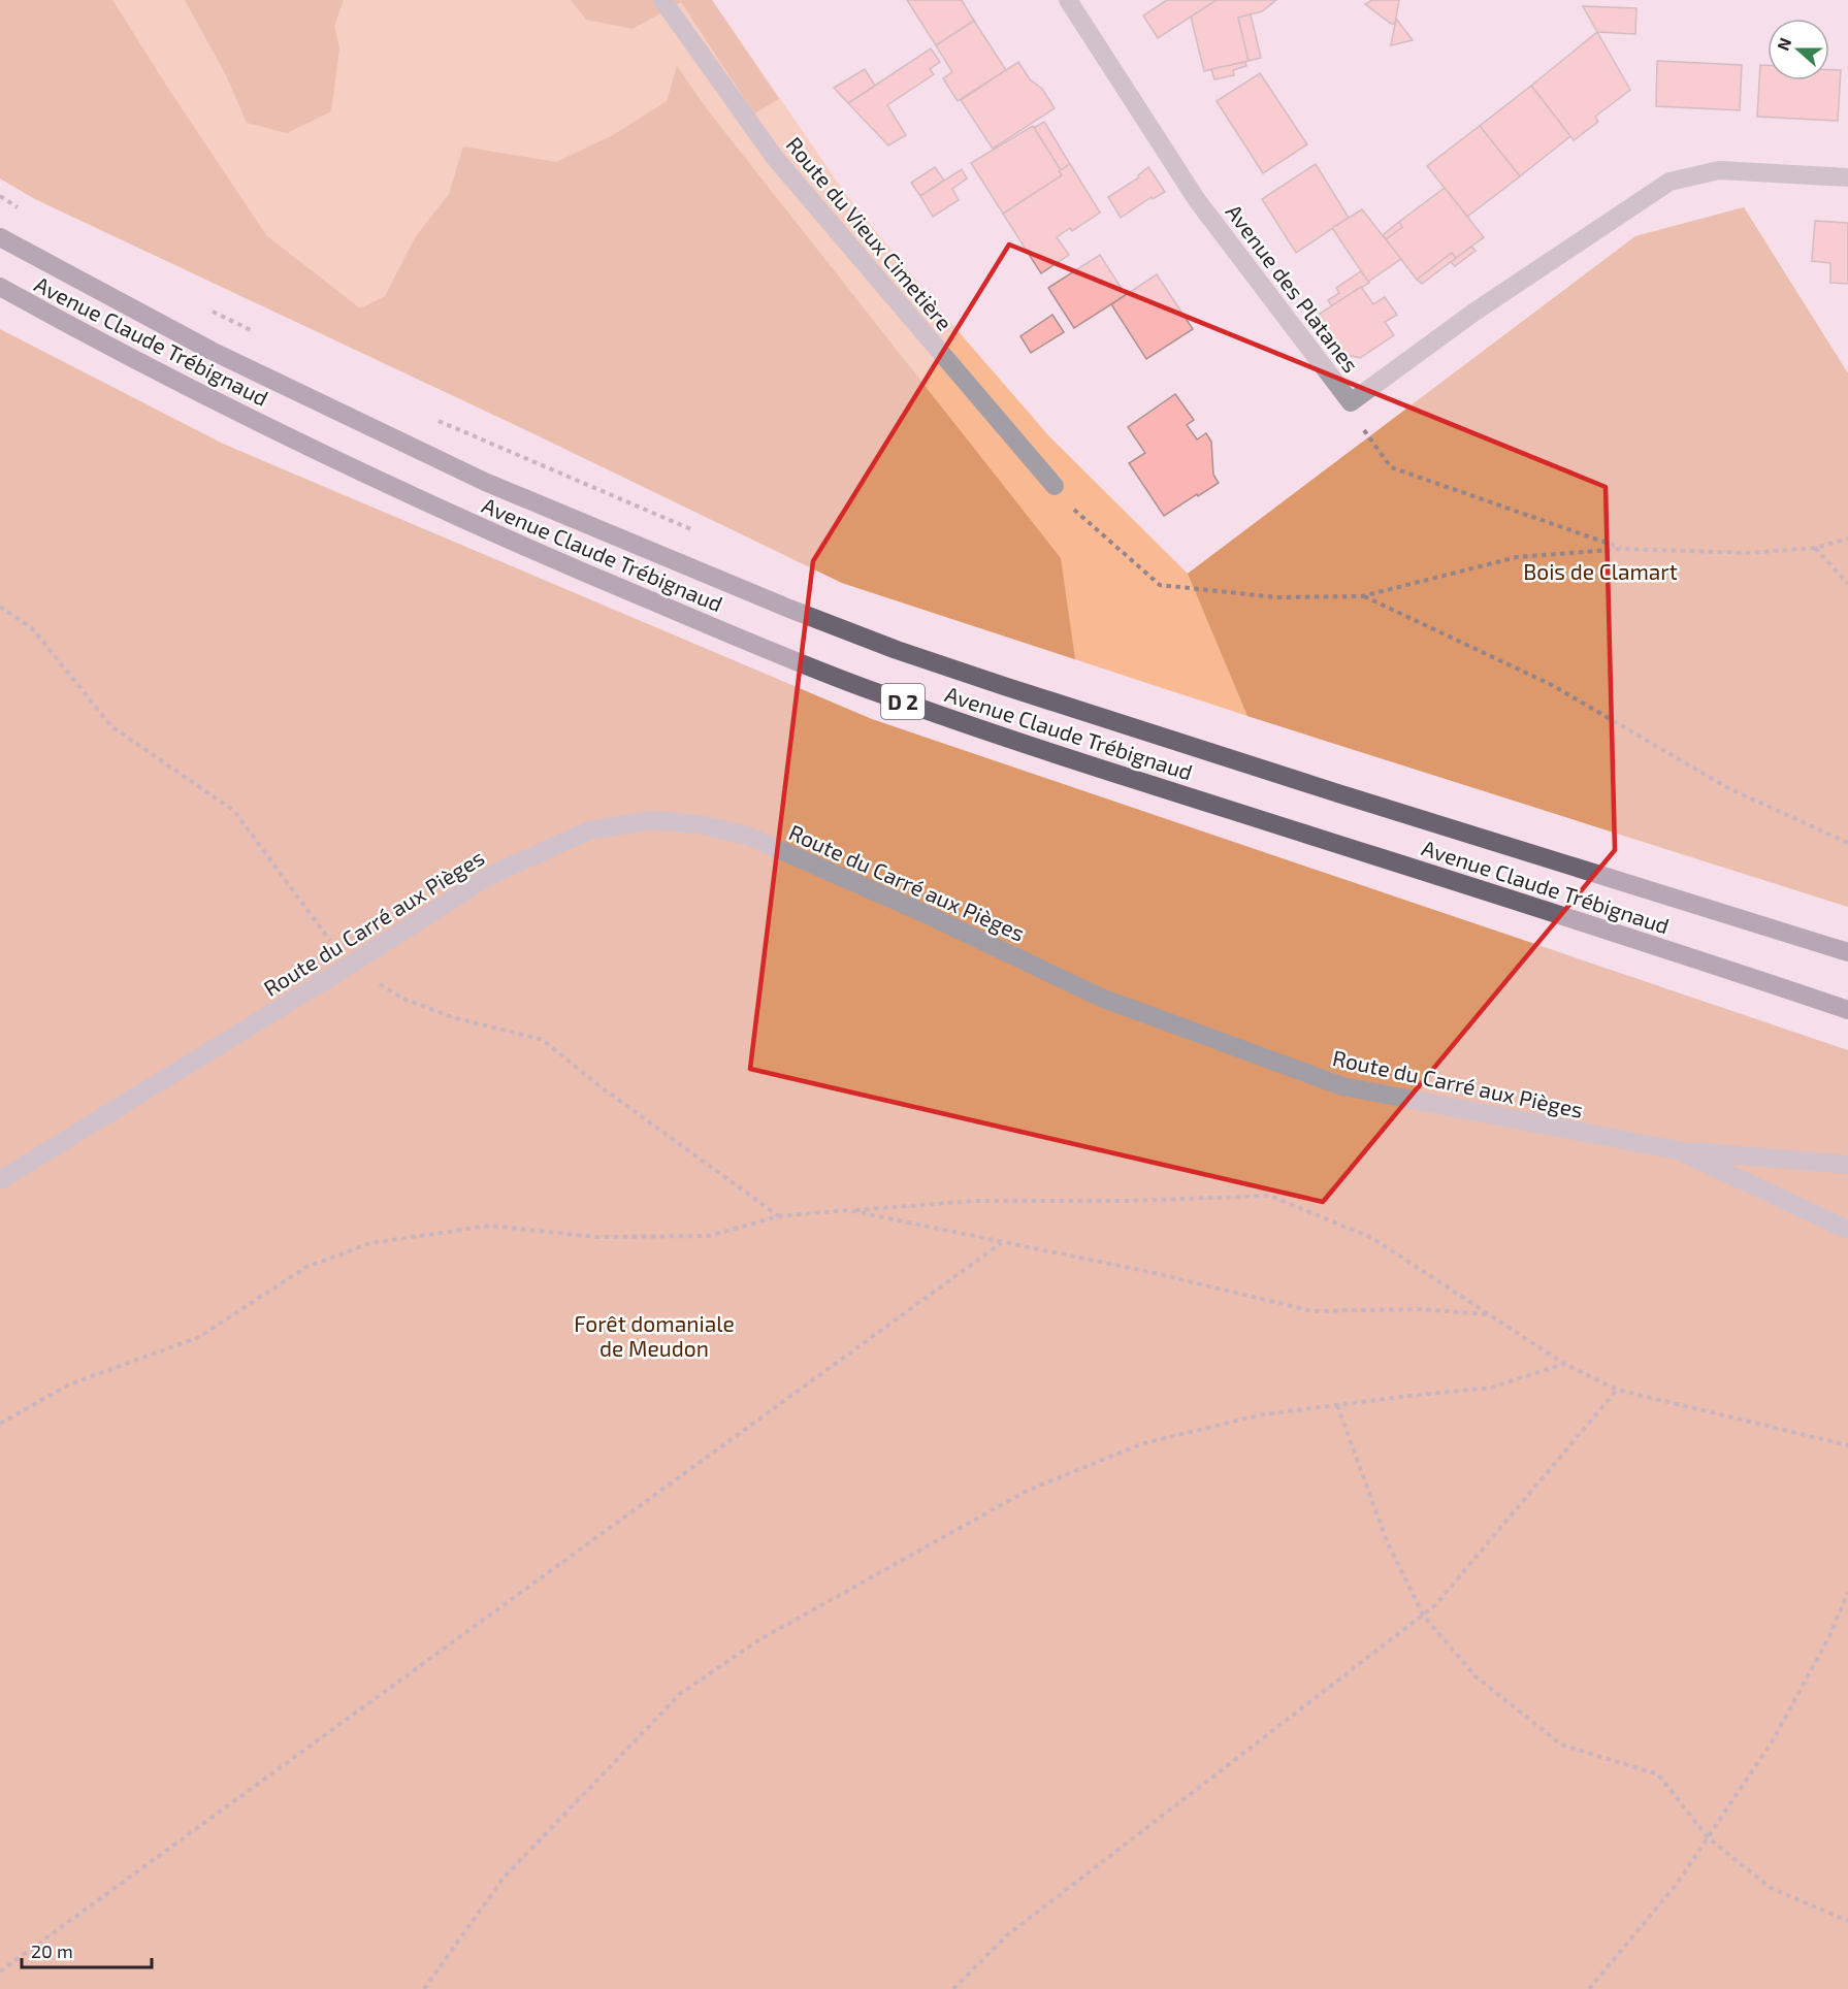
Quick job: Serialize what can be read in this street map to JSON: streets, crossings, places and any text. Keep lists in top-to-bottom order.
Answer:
{
  "streets": {
    "main road": ["Avenue Claude Trébignaud", "D 2"],
    "street": ["Route du Vieux Cimetière", "Avenue des Platanes", "Route du Carré aux Pièges"]
  },
  "parks": ["Bois de Clamart", "Forêt domaniale de Meudon"],
  "scale_bar": "20 m",
  "north": "left"
}
